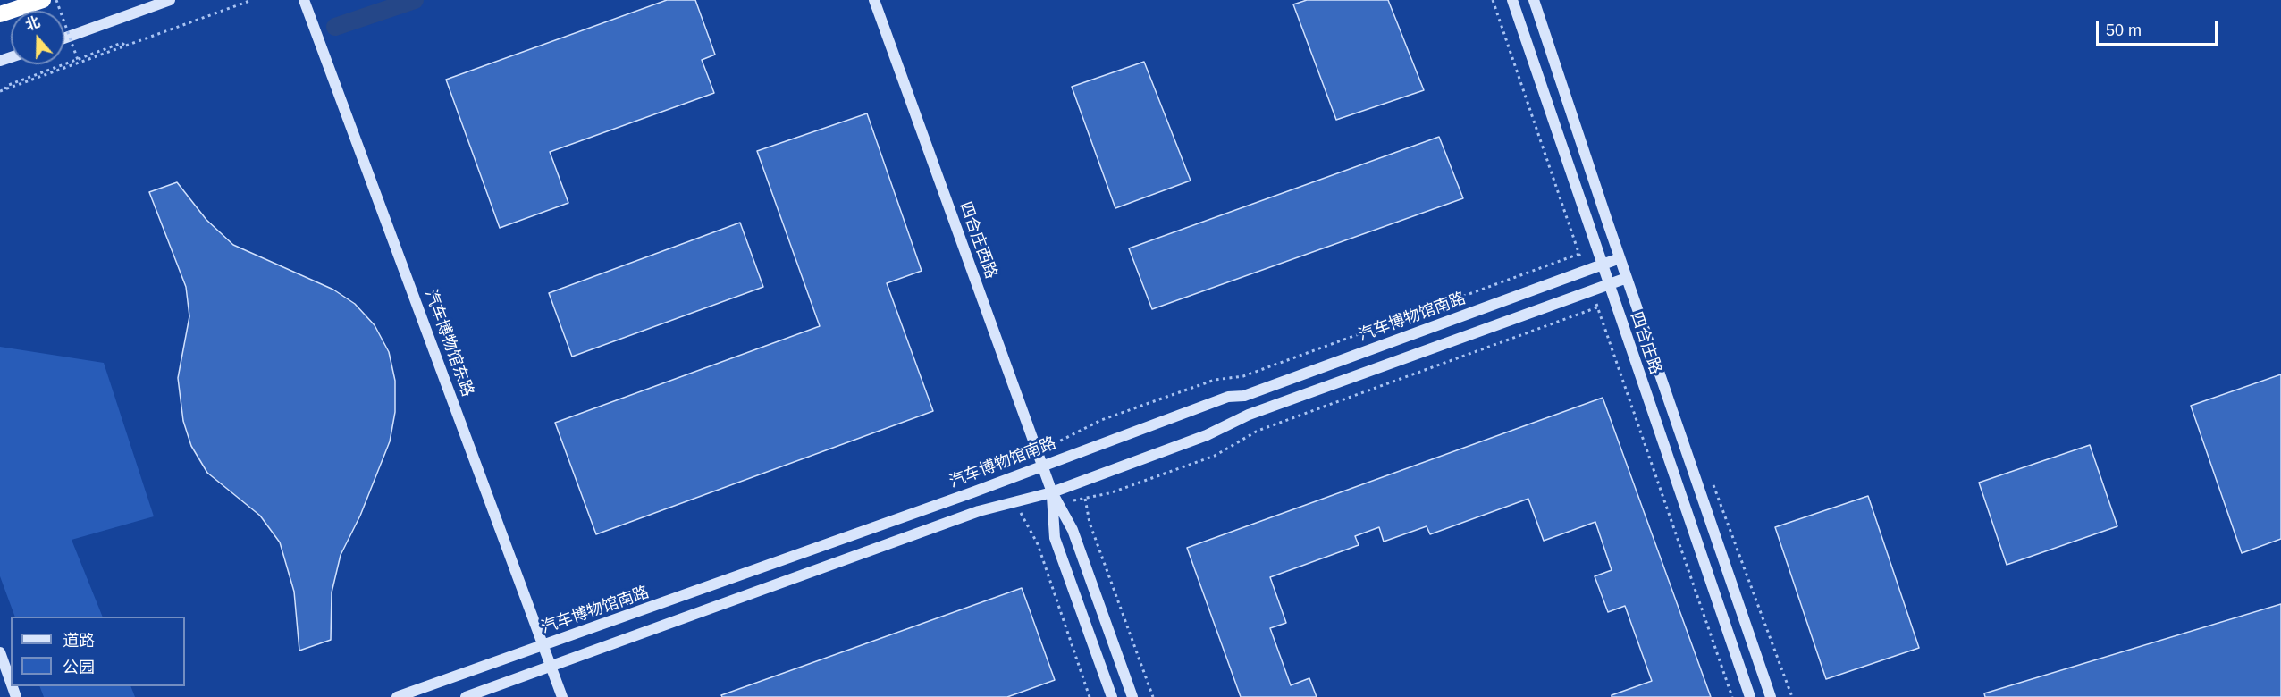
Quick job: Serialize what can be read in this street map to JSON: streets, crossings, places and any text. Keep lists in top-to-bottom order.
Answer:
{
  "streets": {
    "street": [
      "四合庄西路",
      "汽车博物馆南路",
      "汽车博物馆东路",
      "四合庄路"
    ]
  },
  "crossings": [
    ["四合庄西路", "汽车博物馆南路"],
    ["汽车博物馆南路", "汽车博物馆东路"],
    ["汽车博物馆南路", "四合庄路"]
  ],
  "legend": ["道路", "公园"],
  "scale_bar": "50 m",
  "north": "top"
}
